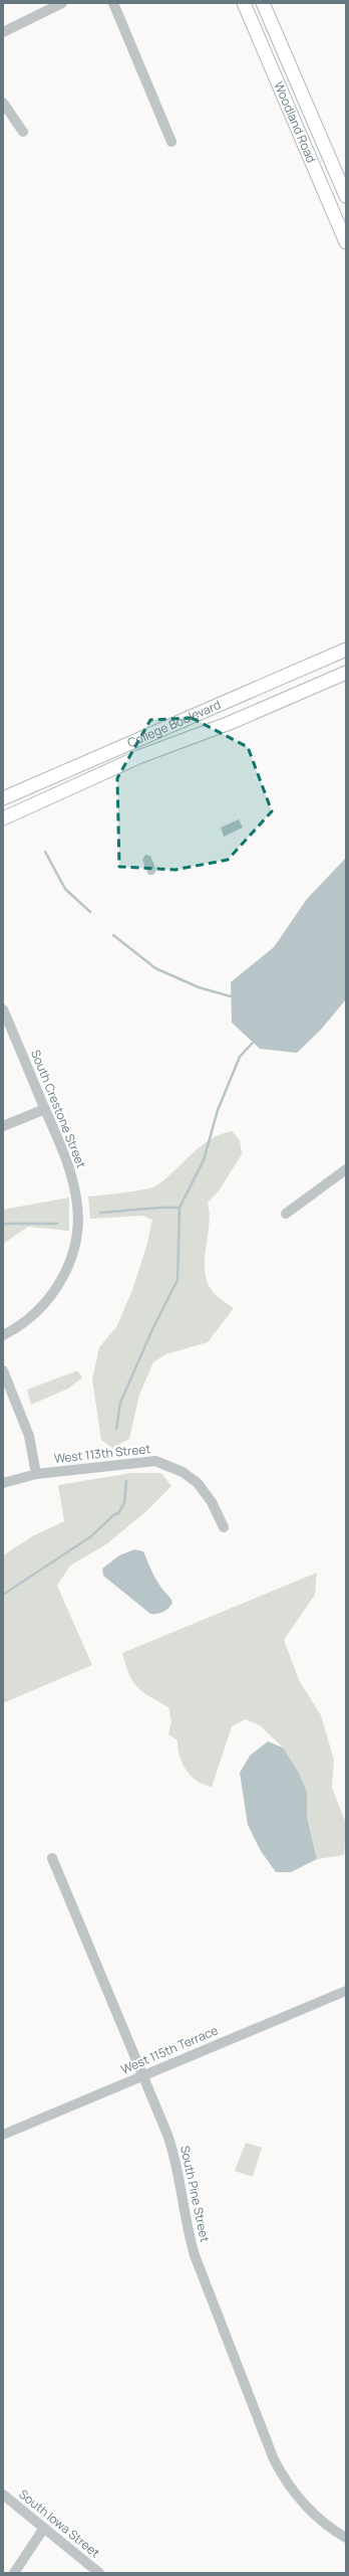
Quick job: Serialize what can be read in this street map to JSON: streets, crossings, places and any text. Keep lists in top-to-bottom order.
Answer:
{
  "streets": {
    "main road": ["Woodland Road", "College Boulevard"],
    "street": [
      "South Crestone Street",
      "West 113th Street",
      "West 115th Terrace",
      "South Pine Street",
      "South Iowa Street"
    ]
  },
  "crossings": [
    ["West 115th Terrace", "South Pine Street"]
  ]
}
